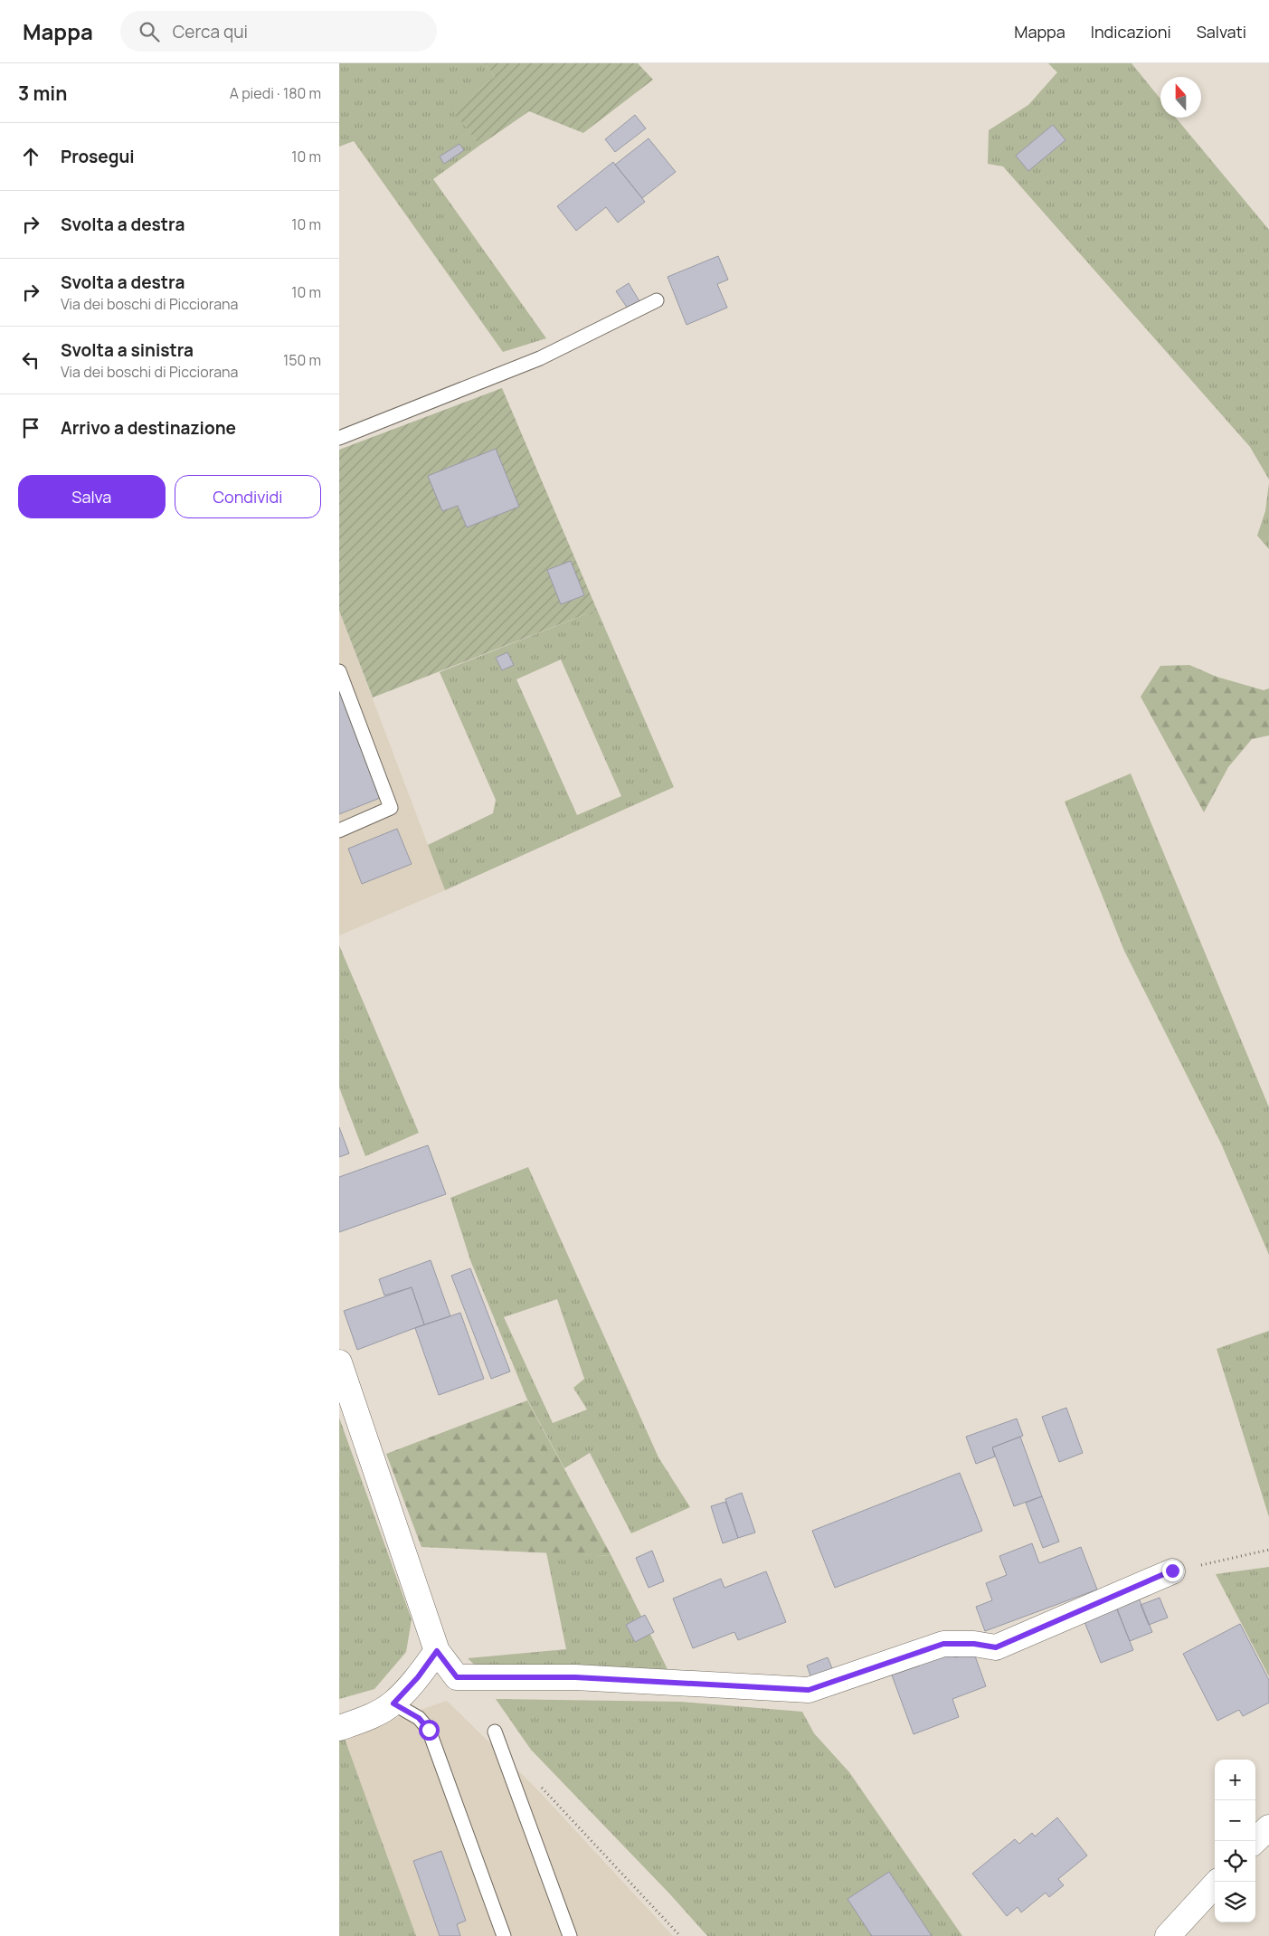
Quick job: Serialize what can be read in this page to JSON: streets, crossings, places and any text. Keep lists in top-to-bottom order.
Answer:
{
  "north": "top",
  "page": {
    "header": "Mappa",
    "search": "Cerca qui",
    "nav": ["Mappa", "Indicazioni", "Salvati"],
    "heading": ["3 min", "A piedi · 180 m"],
    "list": [
      ["Prosegui", "10 m"],
      ["Svolta a destra", "10 m"],
      ["Svolta a destra", "Via dei boschi di Picciorana", "10 m"],
      ["Svolta a sinistra", "Via dei boschi di Picciorana", "150 m"],
      "Arrivo a destinazione"
    ],
    "buttons": ["Salva", "Condividi"],
    "map_buttons": ["+", "−"]
  }
}
